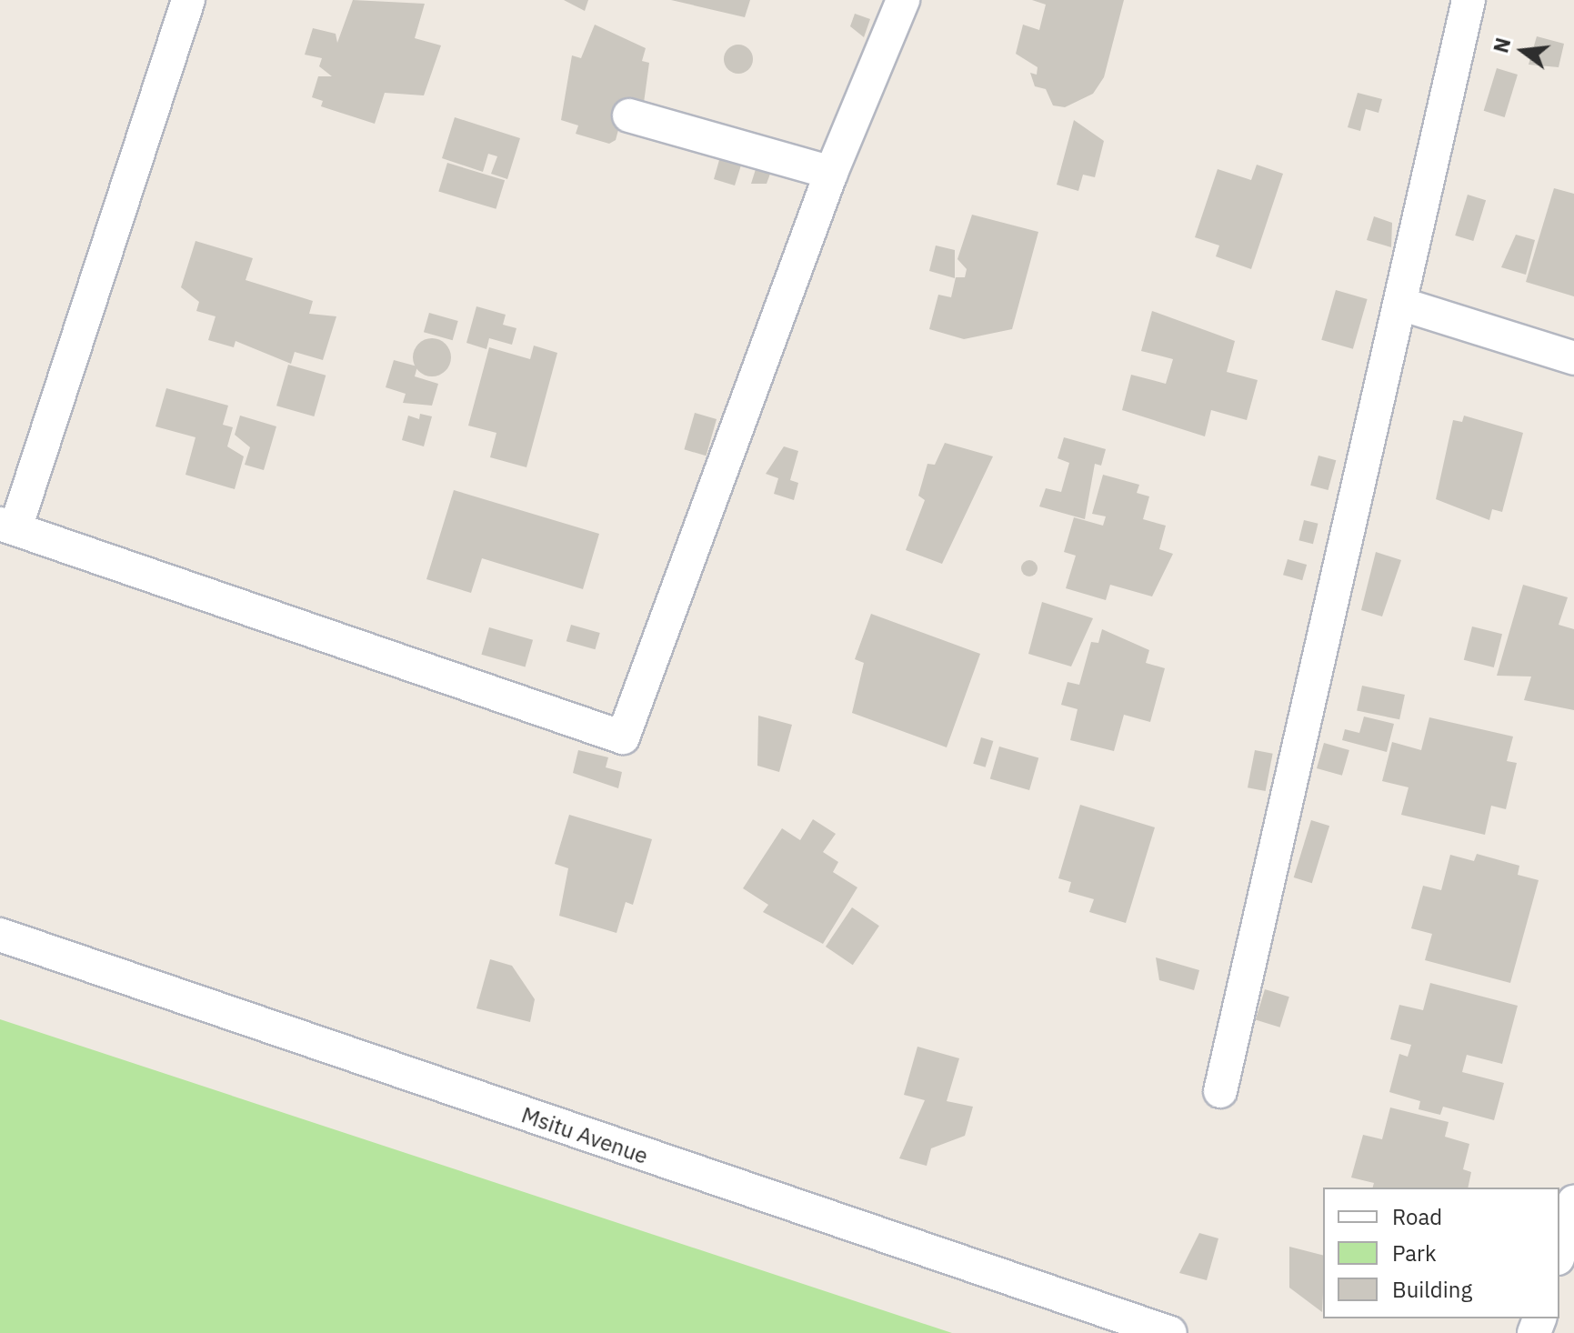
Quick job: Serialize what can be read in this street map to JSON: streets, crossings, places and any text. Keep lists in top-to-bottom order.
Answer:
{
  "streets": {
    "street": ["Msitu Avenue"]
  },
  "legend": ["Road", "Park", "Building"],
  "north": "left"
}
